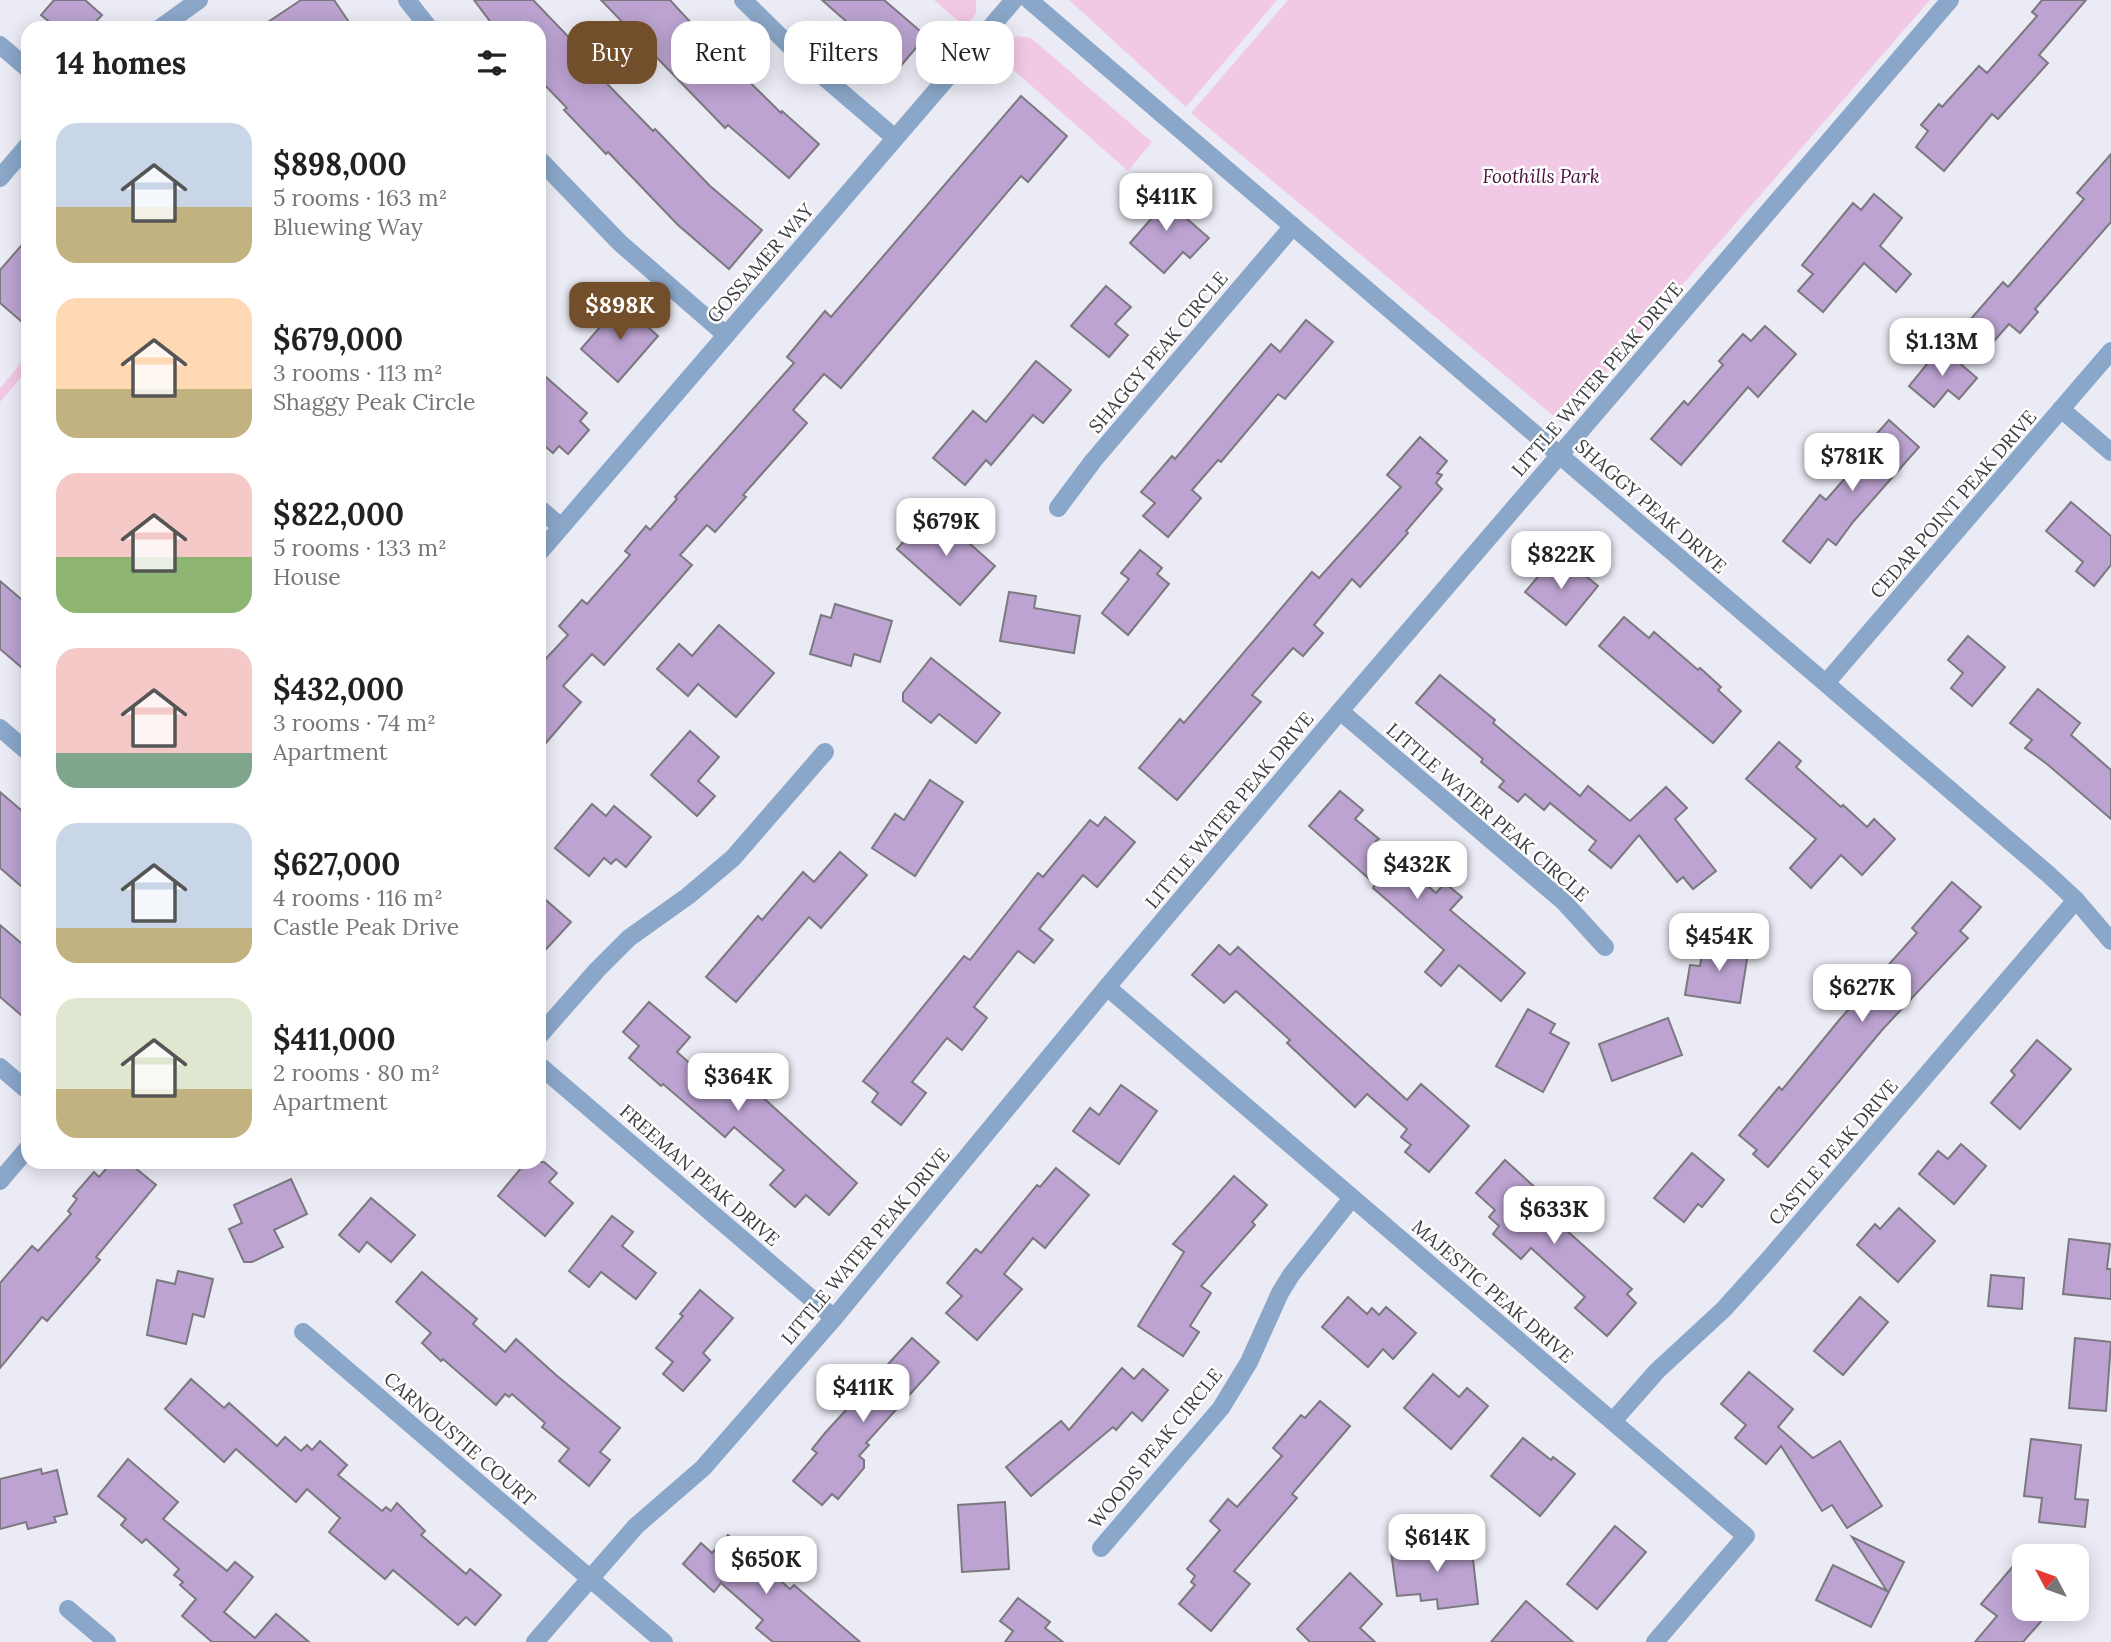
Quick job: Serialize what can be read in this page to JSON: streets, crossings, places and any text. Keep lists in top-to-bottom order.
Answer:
{
  "streets": {
    "street": [
      "GOSSAMER WAY",
      "SHAGGY PEAK CIRCLE",
      "LITTLE WATER PEAK DRIVE",
      "CEDAR POINT PEAK DRIVE",
      "SHAGGY PEAK DRIVE",
      "LITTLE WATER PEAK CIRCLE",
      "CASTLE PEAK DRIVE",
      "FREEMAN PEAK DRIVE",
      "MAJESTIC PEAK DRIVE",
      "CARNOUSTIE COURT",
      "WOODS PEAK CIRCLE"
    ]
  },
  "crossings": [
    ["SHAGGY PEAK CIRCLE", "SHAGGY PEAK DRIVE"],
    ["LITTLE WATER PEAK DRIVE", "SHAGGY PEAK DRIVE"],
    ["LITTLE WATER PEAK DRIVE", "LITTLE WATER PEAK CIRCLE"],
    ["LITTLE WATER PEAK DRIVE", "FREEMAN PEAK DRIVE"],
    ["LITTLE WATER PEAK DRIVE", "MAJESTIC PEAK DRIVE"],
    ["LITTLE WATER PEAK DRIVE", "CARNOUSTIE COURT"],
    ["CEDAR POINT PEAK DRIVE", "SHAGGY PEAK DRIVE"],
    ["SHAGGY PEAK DRIVE", "CASTLE PEAK DRIVE"],
    ["CASTLE PEAK DRIVE", "MAJESTIC PEAK DRIVE"],
    ["MAJESTIC PEAK DRIVE", "WOODS PEAK CIRCLE"]
  ],
  "parks": ["Foothills Park"],
  "north": "top left",
  "page": {
    "chip": [
      "Buy",
      "Rent",
      "Filters",
      "New"
    ],
    "heading": "14 homes",
    "list": [
      {
        "name": "$898,000",
        "note": "5 rooms · 163 m² · Bluewing Way"
      },
      {
        "name": "$679,000",
        "note": "3 rooms · 113 m² · Shaggy Peak Circle"
      },
      {
        "name": "$822,000",
        "note": "5 rooms · 133 m² · House"
      },
      {
        "name": "$432,000",
        "note": "3 rooms · 74 m² · Apartment"
      },
      {
        "name": "$627,000",
        "note": "4 rooms · 116 m² · Castle Peak Drive"
      },
      {
        "name": "$411,000",
        "note": "2 rooms · 80 m² · Apartment"
      }
    ],
    "price": [
      "$411K",
      "$898K",
      "$1.13M",
      "$781K",
      "$679K",
      "$822K",
      "$432K",
      "$454K",
      "$627K",
      "$364K",
      "$633K",
      "$411K",
      "$614K",
      "$650K"
    ]
  }
}
